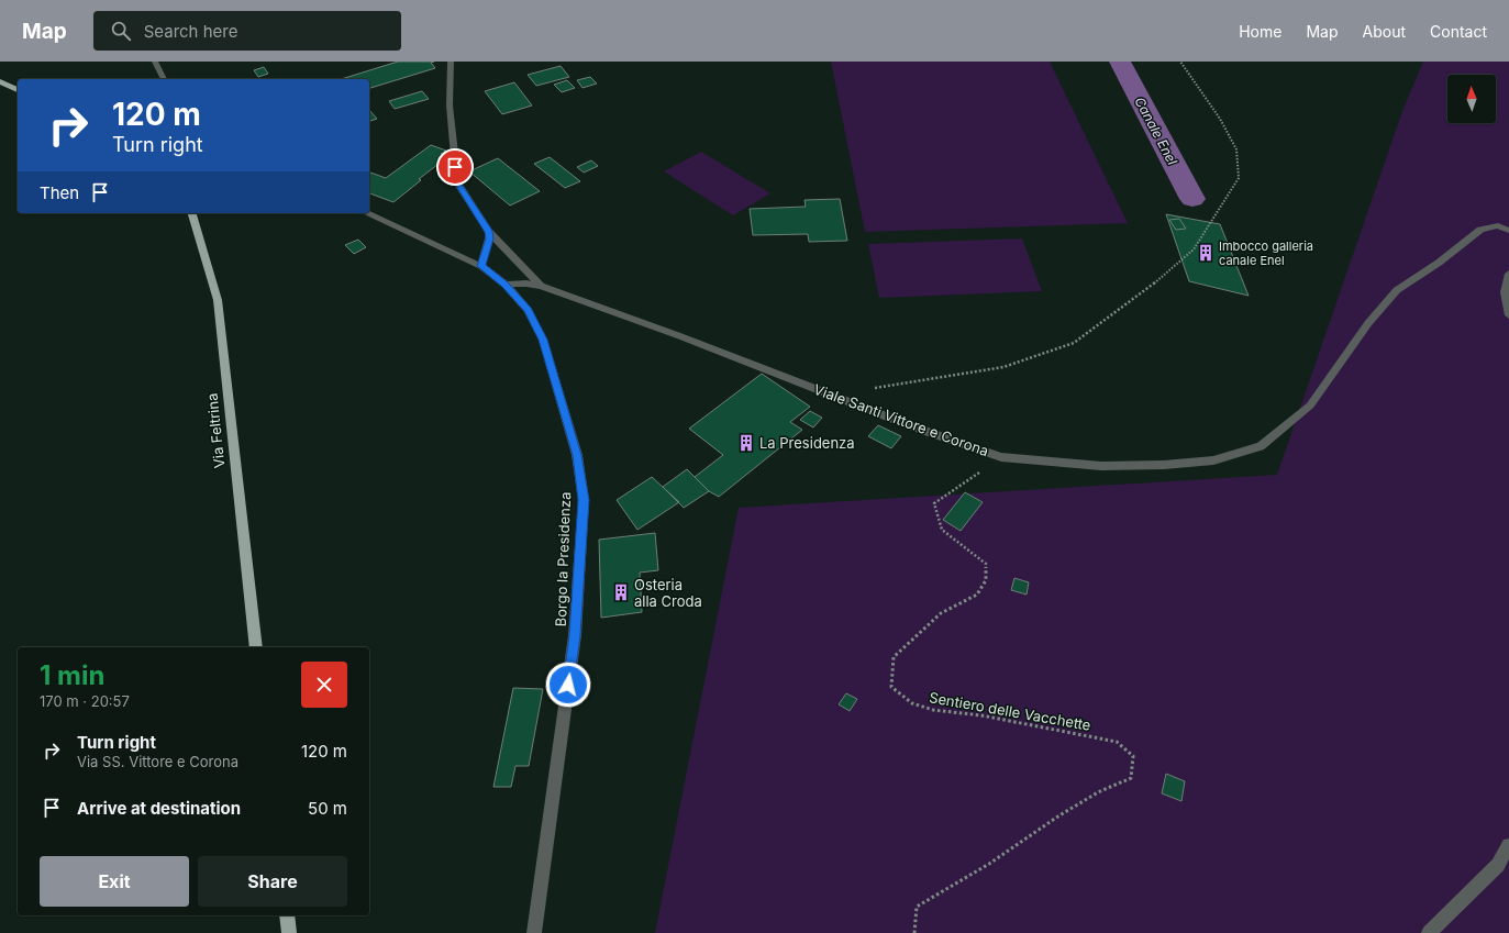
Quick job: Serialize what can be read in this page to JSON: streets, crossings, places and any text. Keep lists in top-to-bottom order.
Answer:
{
  "streets": {
    "main road": ["Via Feltrina"],
    "street": ["Viale Santi Vittore e Corona", "Borgo la Presidenza"],
    "path": ["Sentiero delle Vacchette"]
  },
  "crossings": [
    ["Viale Santi Vittore e Corona", "Borgo la Presidenza"],
    ["Viale Santi Vittore e Corona", "Sentiero delle Vacchette"]
  ],
  "water": ["Canale Enel"],
  "places": {
    "building": ["Imbocco galleria canale Enel", "La Presidenza", "Osteria alla Croda"]
  },
  "north": "top",
  "page": {
    "header": "Map",
    "search": "Search here",
    "nav": [
      "Home",
      "Map",
      "About",
      "Contact"
    ],
    "turn": ["120 m", "Turn right"],
    "then": "Then",
    "heading": ["1 min", "170 m · 20:57"],
    "list": [
      {
        "name": "Turn right",
        "note": "Via SS. Vittore e Corona",
        "value": "120 m"
      },
      {
        "name": "Arrive at destination",
        "value": "50 m"
      }
    ],
    "buttons": ["Exit", "Share"]
  }
}
